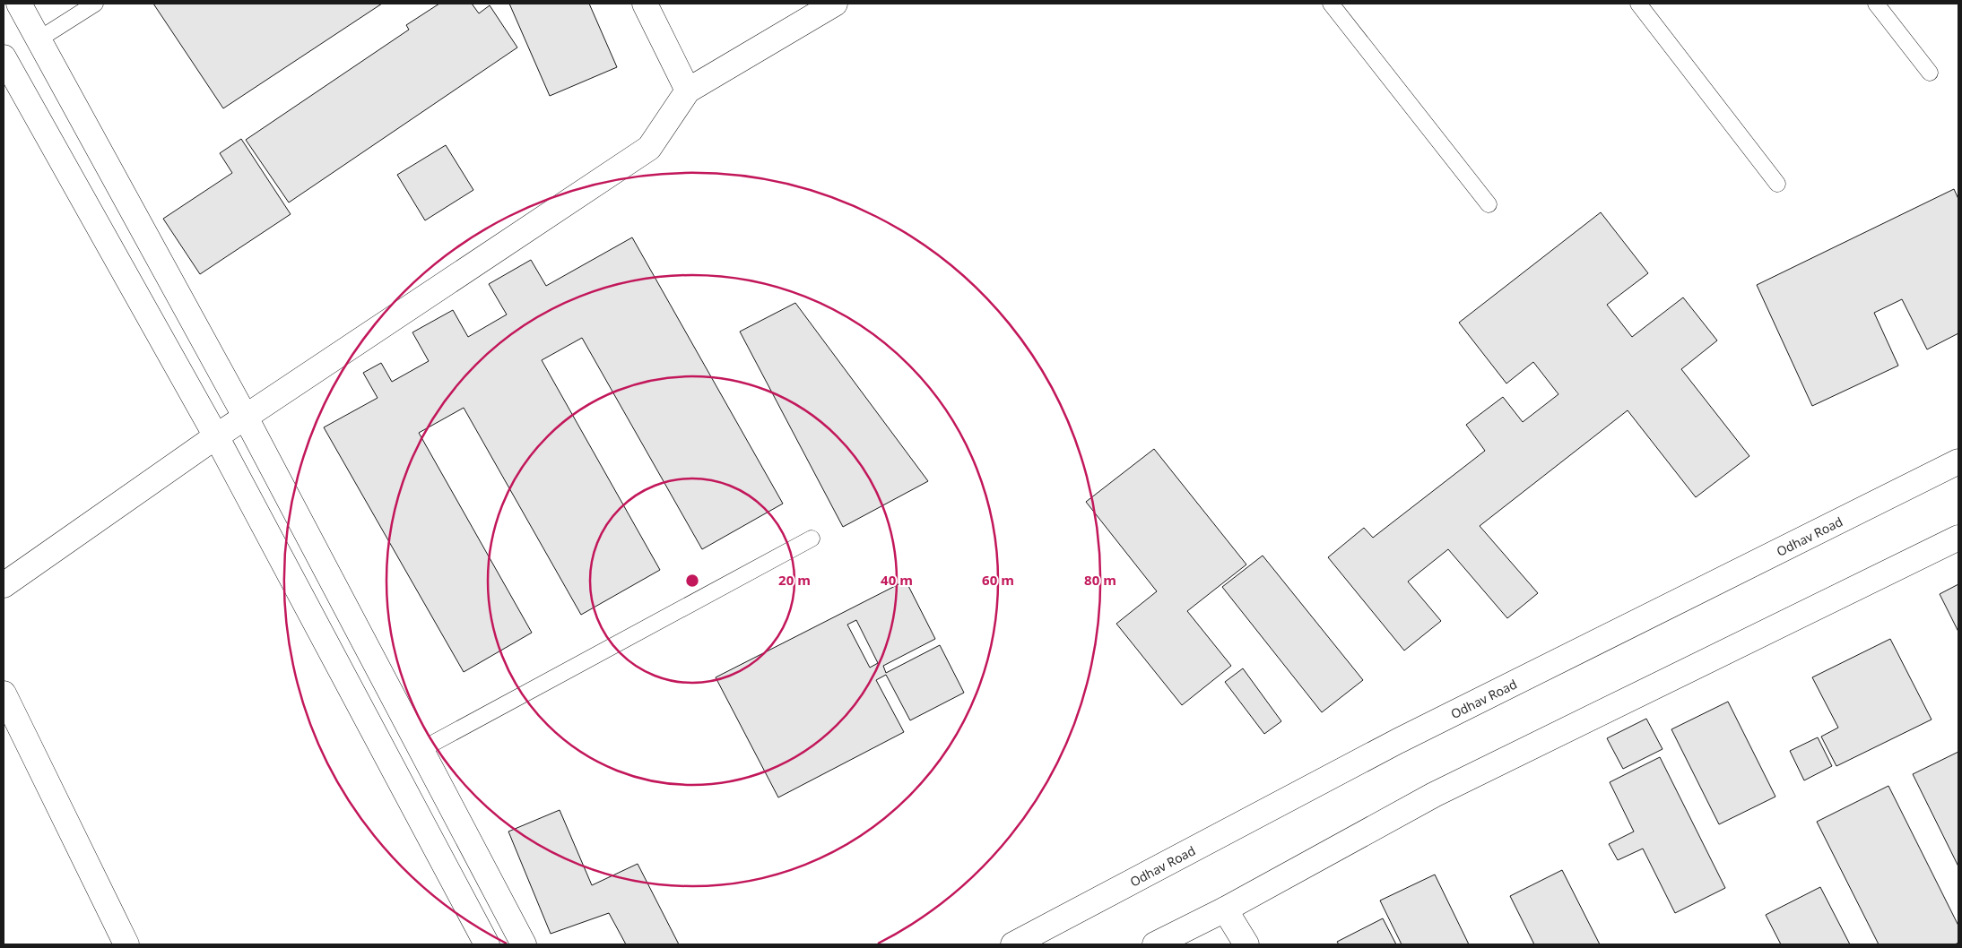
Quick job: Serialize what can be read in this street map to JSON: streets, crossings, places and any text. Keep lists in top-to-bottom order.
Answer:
{
  "streets": {
    "street": ["Odhav Road"]
  },
  "rings": [
    "20 m",
    "40 m",
    "60 m",
    "80 m"
  ]
}
